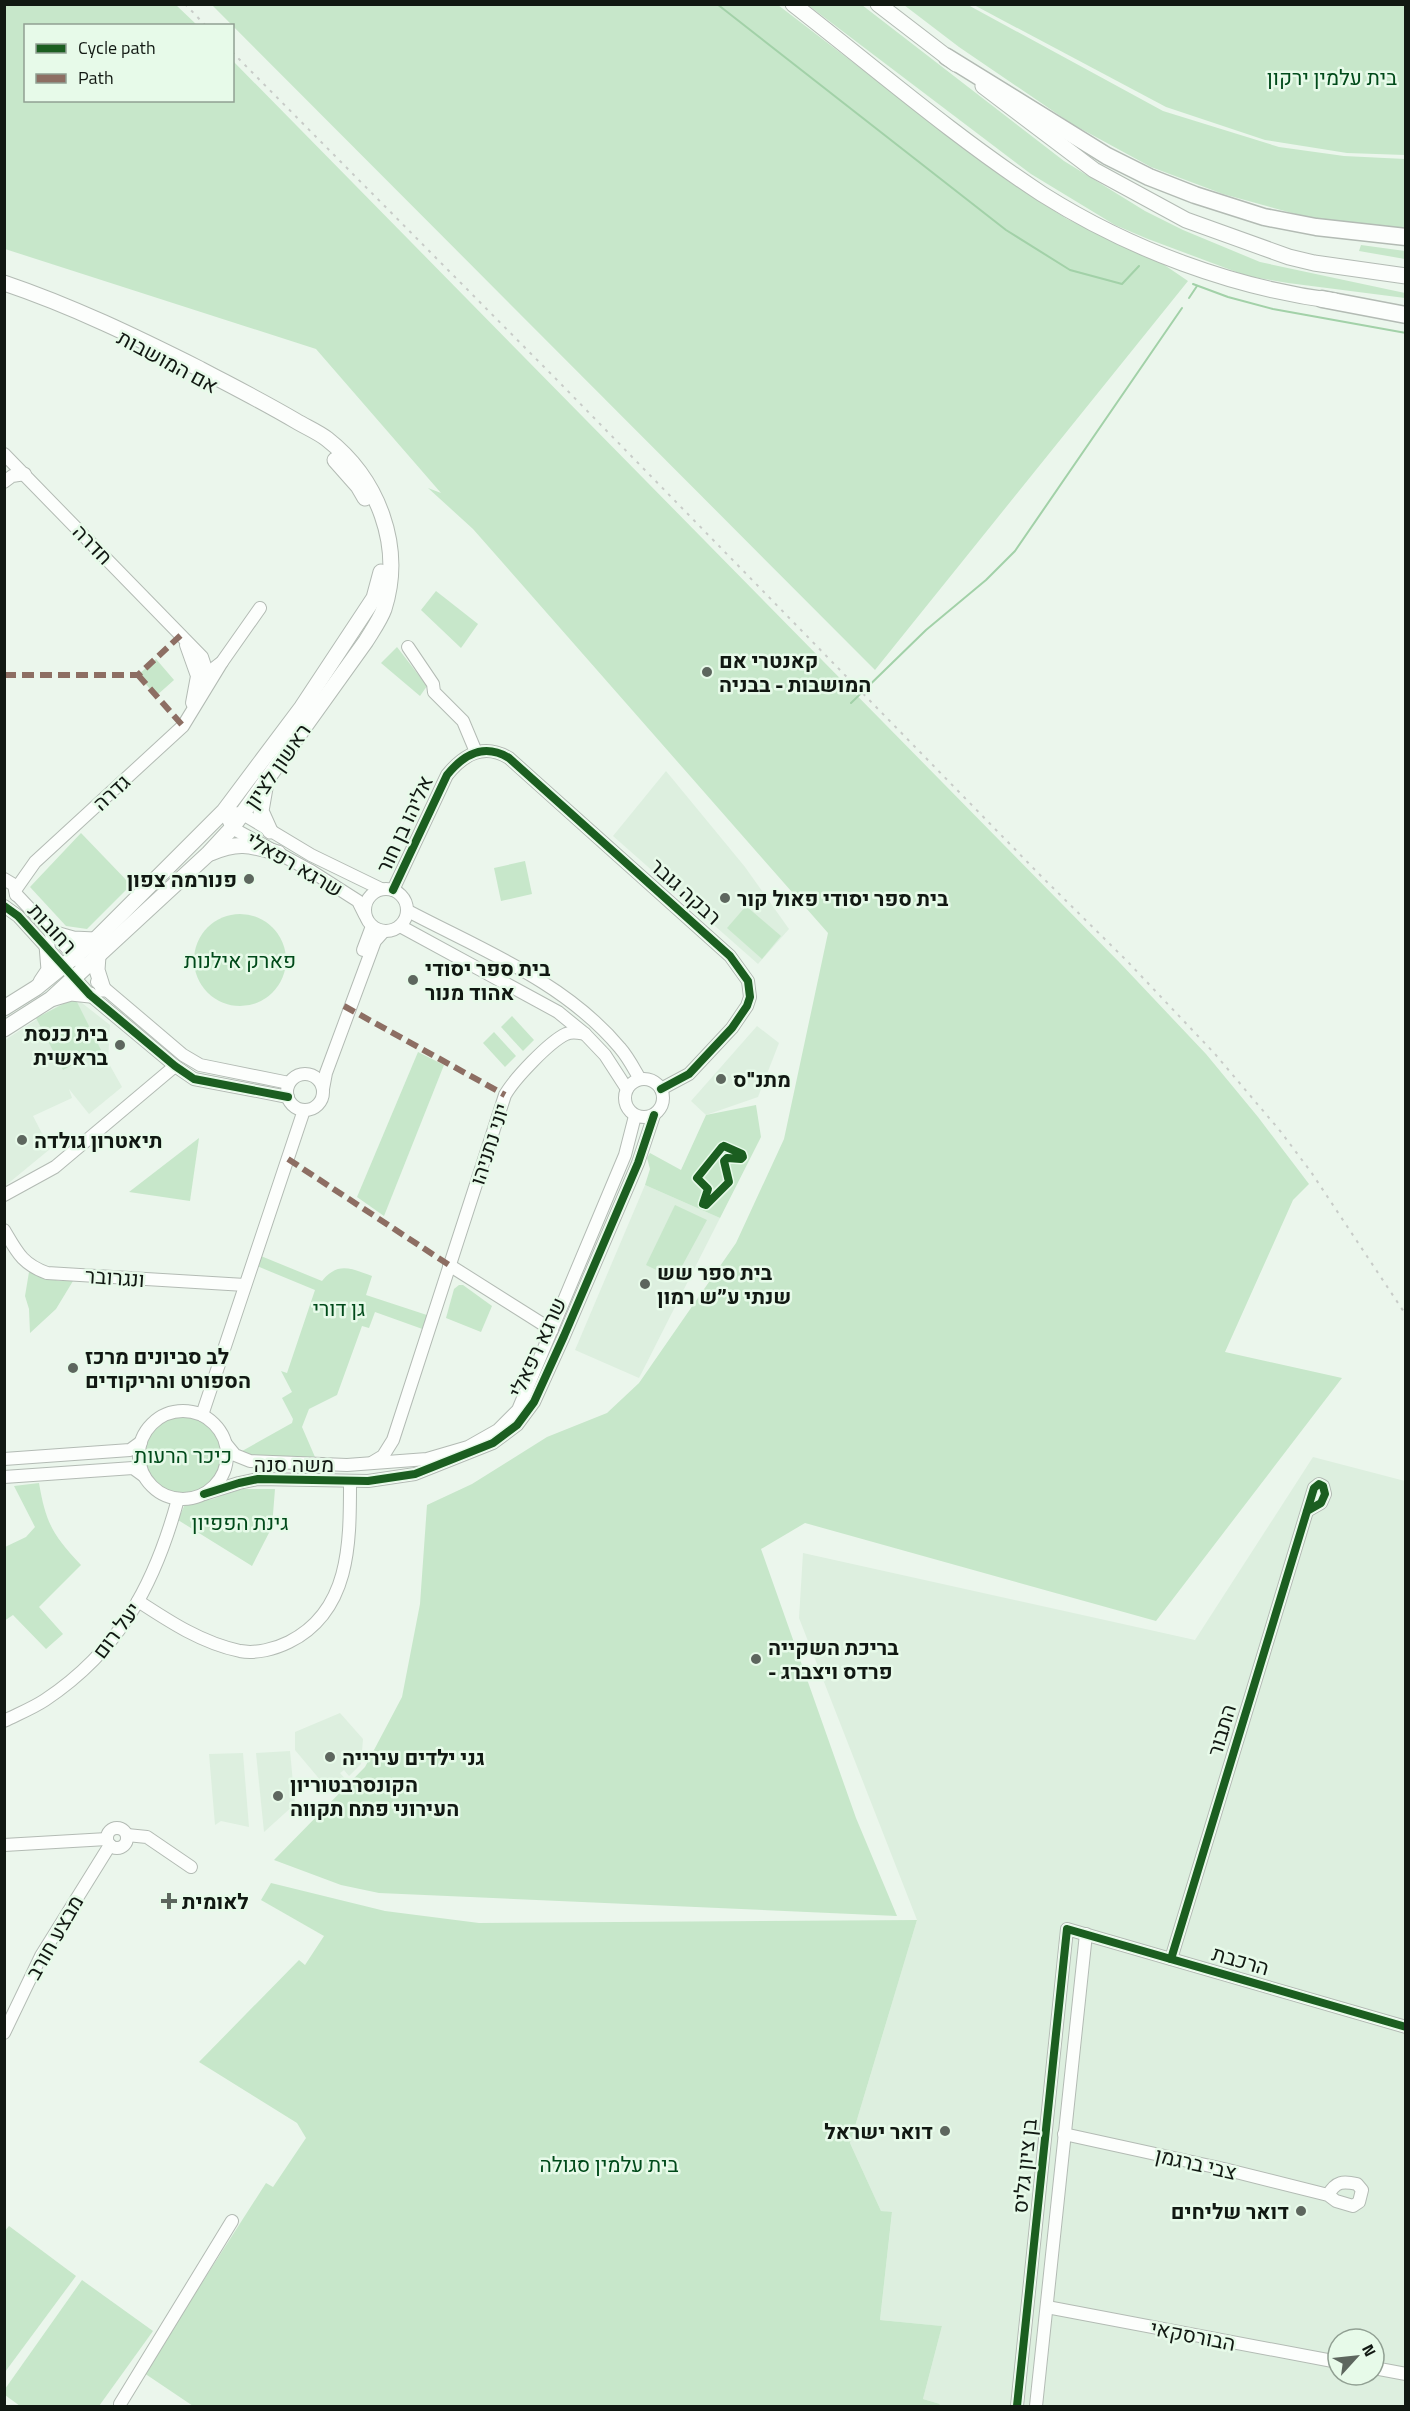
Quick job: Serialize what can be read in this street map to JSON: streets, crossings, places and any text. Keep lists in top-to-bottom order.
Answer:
{
  "streets": {
    "main road": ["אם המושבות", "ראשון לציון"],
    "street": [
      "חדרה",
      "גדרה",
      "אליהו בן חור",
      "שרגא רפאלי",
      "רבקה גובר",
      "רחובות",
      "יוני נתניהו",
      "ונגרובר",
      "משה סנה",
      "יעל רום",
      "התבור",
      "מבצע חורב",
      "הרכבת",
      "צבי ברגמן",
      "בן ציון גליס",
      "הבורסקאי"
    ]
  },
  "crossings": [
    ["אם המושבות", "ראשון לציון"],
    ["חדרה", "גדרה"],
    ["ראשון לציון", "שרגא רפאלי"],
    ["ראשון לציון", "רחובות"],
    ["גדרה", "רחובות"],
    ["אליהו בן חור", "שרגא רפאלי"],
    ["אליהו בן חור", "רבקה גובר"],
    ["שרגא רפאלי", "רבקה גובר"],
    ["שרגא רפאלי", "יוני נתניהו"],
    ["שרגא רפאלי", "משה סנה"],
    ["שרגא רפאלי", "יעל רום"],
    ["משה סנה", "יעל רום"],
    ["התבור", "הרכבת"],
    ["הרכבת", "בן ציון גליס"],
    ["צבי ברגמן", "בן ציון גליס"],
    ["בן ציון גליס", "הבורסקאי"]
  ],
  "parks": [
    "בית עלמין ירקון",
    "פארק אילנות",
    "גן דורי",
    "כיכר הרעות",
    "גינת הפפיון",
    "בית עלמין סגולה"
  ],
  "places": {
    "other": [
      "קאנטרי אם המושבות - בבניה",
      "פנורמה צפון",
      "בית ספר יסודי פאול קור",
      "בית ספר יסודי אהוד מנור",
      "בית כנסת בראשית",
      "מתנ\"ס",
      "תיאטרון גולדה",
      "בית ספר שש שנתי ע״ש רמון",
      "לב סביונים מרכז הספורט והריקודים",
      "בריכת השקייה - פרדס ויצברג",
      "גני ילדים עירייה",
      "הקונסרבטוריון העירוני פתח תקווה",
      "דואר ישראל",
      "דואר שליחים"
    ],
    "health": ["לאומית"]
  },
  "legend": ["Cycle path", "Path"],
  "north": "top right"
}
